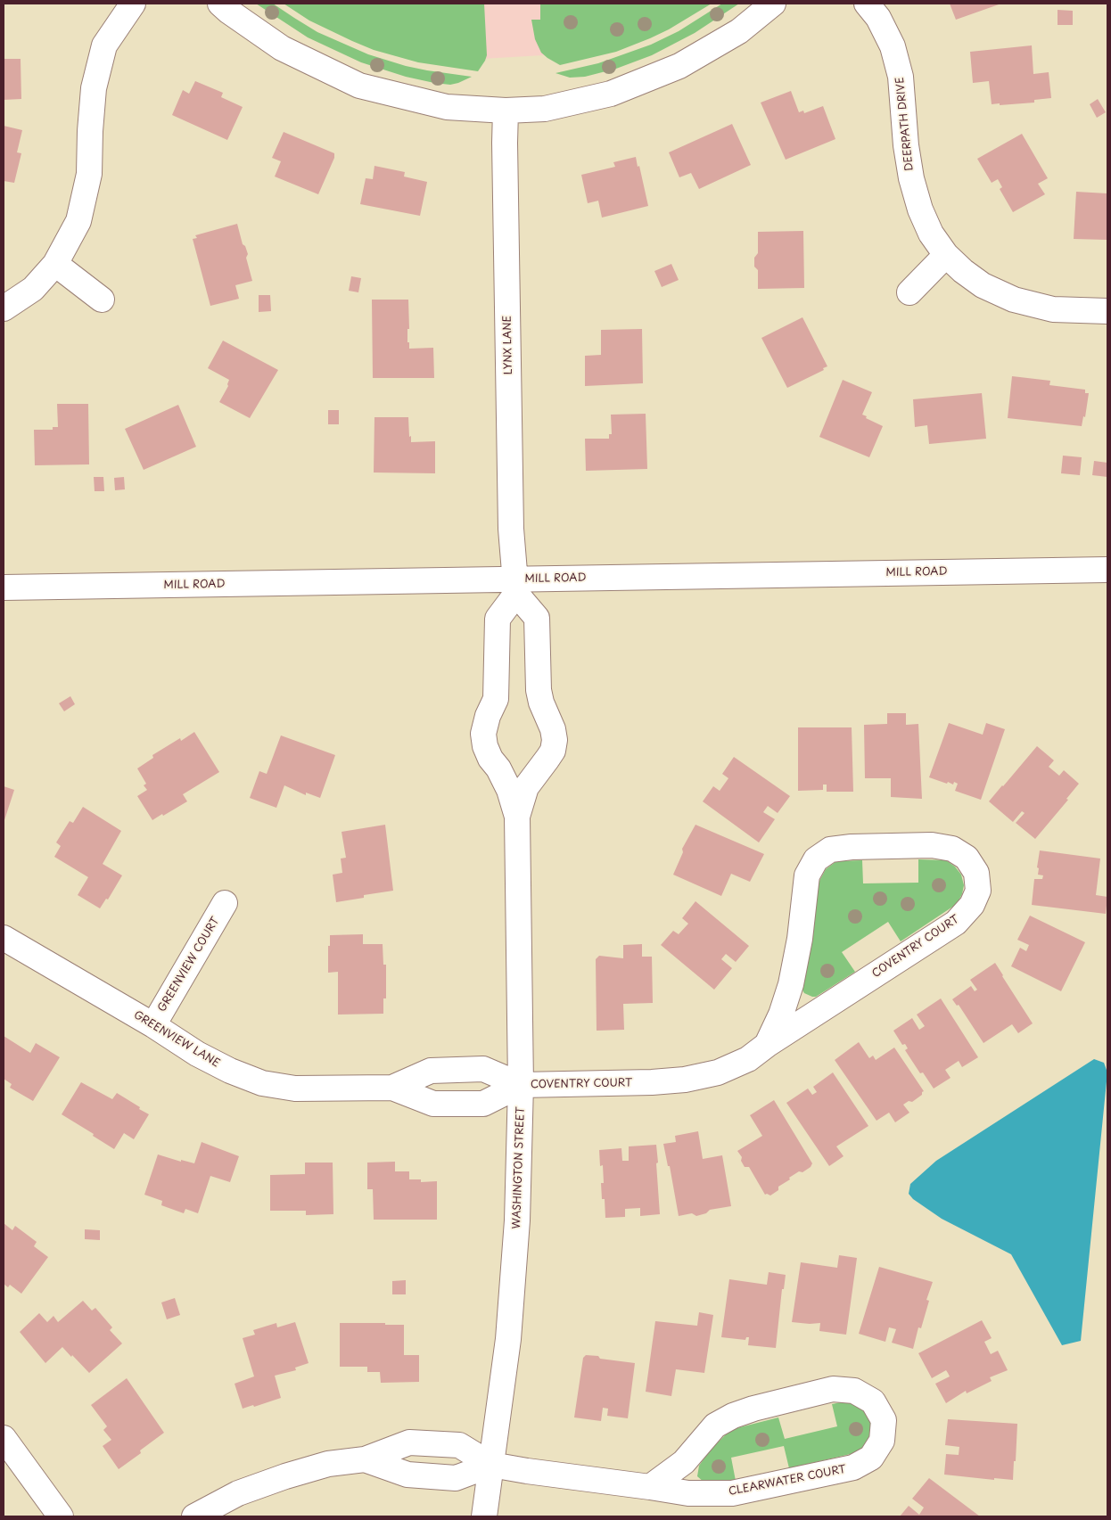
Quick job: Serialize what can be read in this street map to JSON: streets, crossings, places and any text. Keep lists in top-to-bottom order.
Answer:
{
  "streets": {
    "street": [
      "DEERPATH DRIVE",
      "LYNX LANE",
      "MILL ROAD",
      "COVENTRY COURT",
      "GREENVIEW COURT",
      "GREENVIEW LANE",
      "WASHINGTON STREET",
      "CLEARWATER COURT"
    ]
  },
  "crossings": [
    ["LYNX LANE", "MILL ROAD"],
    ["LYNX LANE", "WASHINGTON STREET"],
    ["MILL ROAD", "WASHINGTON STREET"],
    ["COVENTRY COURT", "GREENVIEW LANE"],
    ["COVENTRY COURT", "WASHINGTON STREET"],
    ["GREENVIEW COURT", "GREENVIEW LANE"],
    ["GREENVIEW LANE", "WASHINGTON STREET"],
    ["WASHINGTON STREET", "CLEARWATER COURT"]
  ]
}
